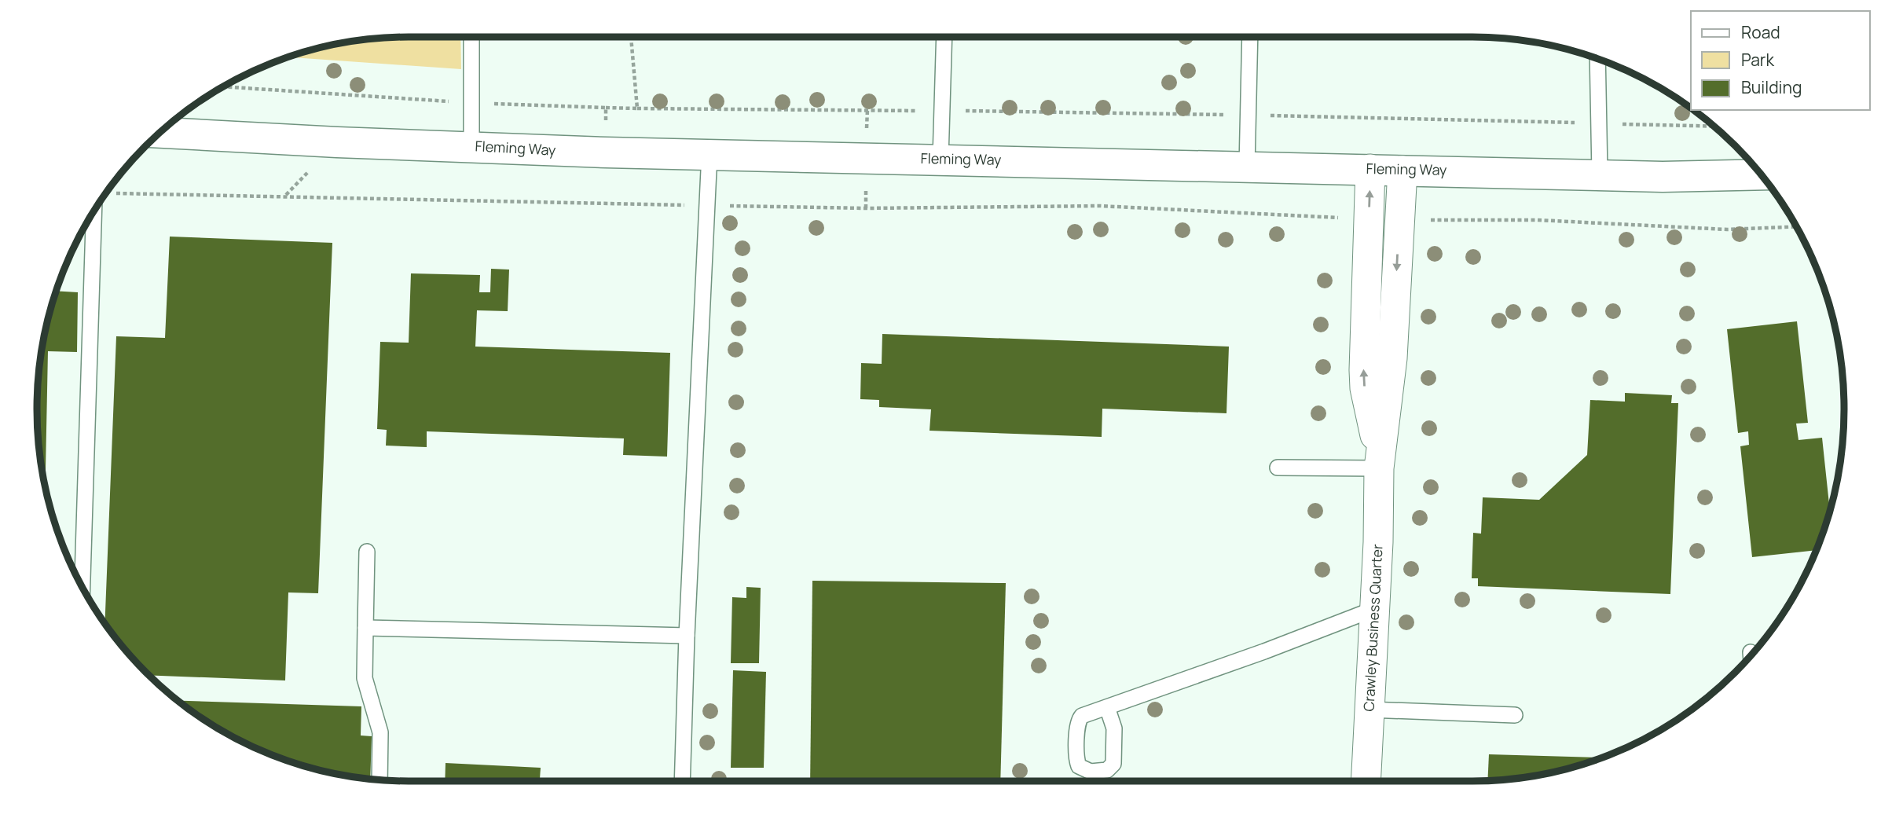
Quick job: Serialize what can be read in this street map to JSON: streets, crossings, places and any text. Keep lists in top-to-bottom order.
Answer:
{
  "streets": {
    "street": ["Fleming Way", "Crawley Business Quarter"]
  },
  "crossings": [
    ["Fleming Way", "Crawley Business Quarter"]
  ],
  "legend": ["Road", "Park", "Building"]
}
